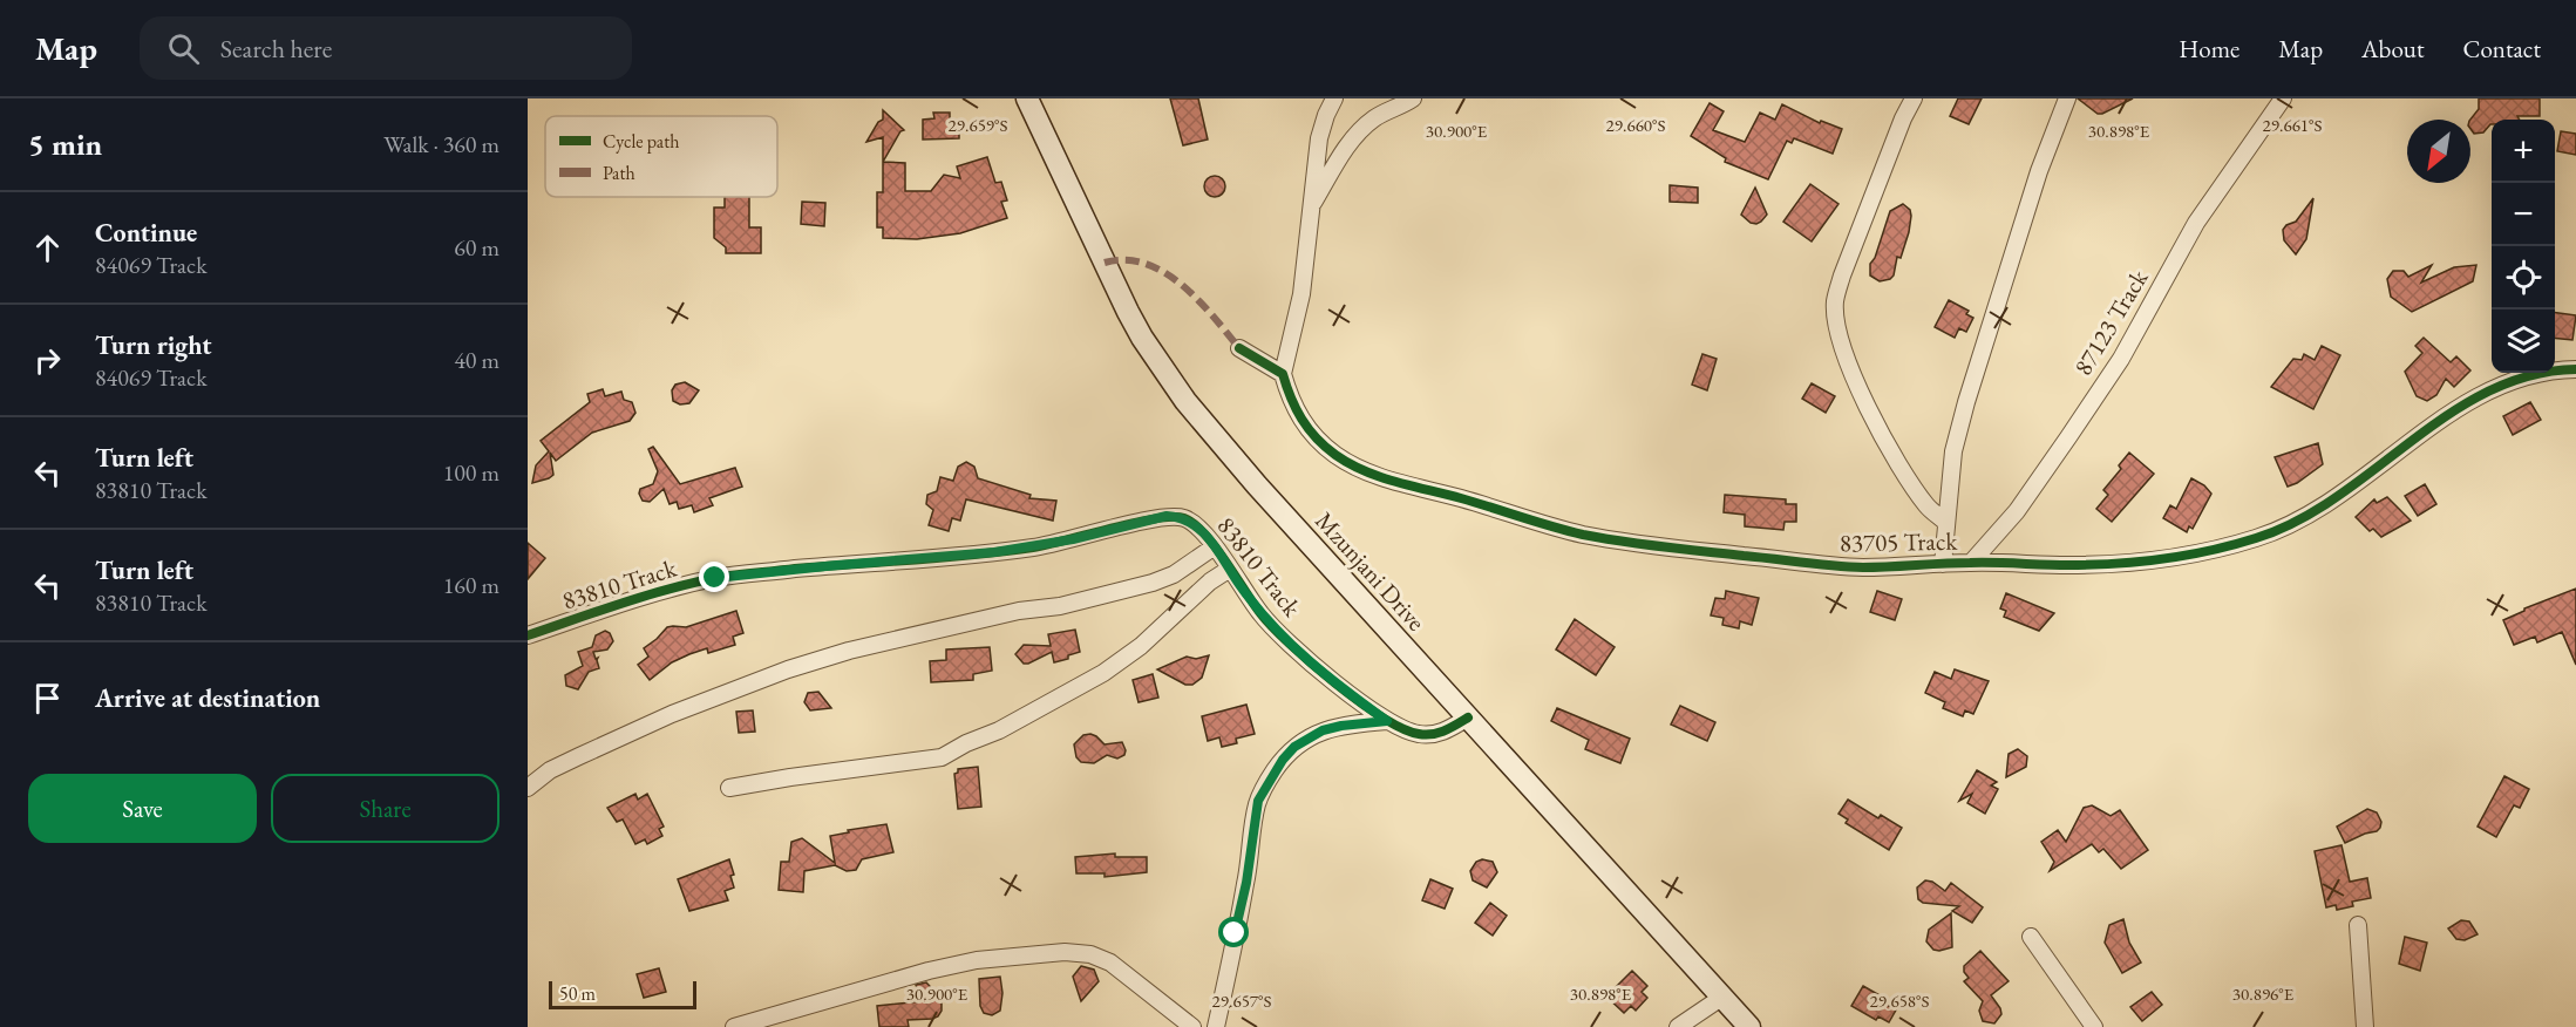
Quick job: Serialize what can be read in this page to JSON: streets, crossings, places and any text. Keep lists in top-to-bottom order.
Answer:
{
  "streets": {
    "main road": ["Mzunjani Drive"],
    "street": ["87123 Track", "83705 Track", "83810 Track"]
  },
  "crossings": [
    ["87123 Track", "83705 Track"],
    ["83810 Track", "Mzunjani Drive"]
  ],
  "legend": ["Cycle path", "Path"],
  "scale_bar": "50 m",
  "north": "bottom left",
  "page": {
    "header": "Map",
    "search": "Search here",
    "nav": [
      "Home",
      "Map",
      "About",
      "Contact"
    ],
    "heading": ["5 min", "Walk · 360 m"],
    "map_buttons": ["+", "−"],
    "list": [
      ["Continue", "84069 Track", "60 m"],
      ["Turn right", "84069 Track", "40 m"],
      ["Turn left", "83810 Track", "100 m"],
      ["Turn left", "83810 Track", "160 m"],
      "Arrive at destination"
    ],
    "buttons": ["Save", "Share"],
    "scale": "50 m"
  },
  "coordinates": [
    "29.659°S",
    "29.661°S",
    "29.660°S",
    "30.900°E",
    "30.898°E",
    "30.896°E",
    "29.657°S",
    "29.658°S"
  ]
}
